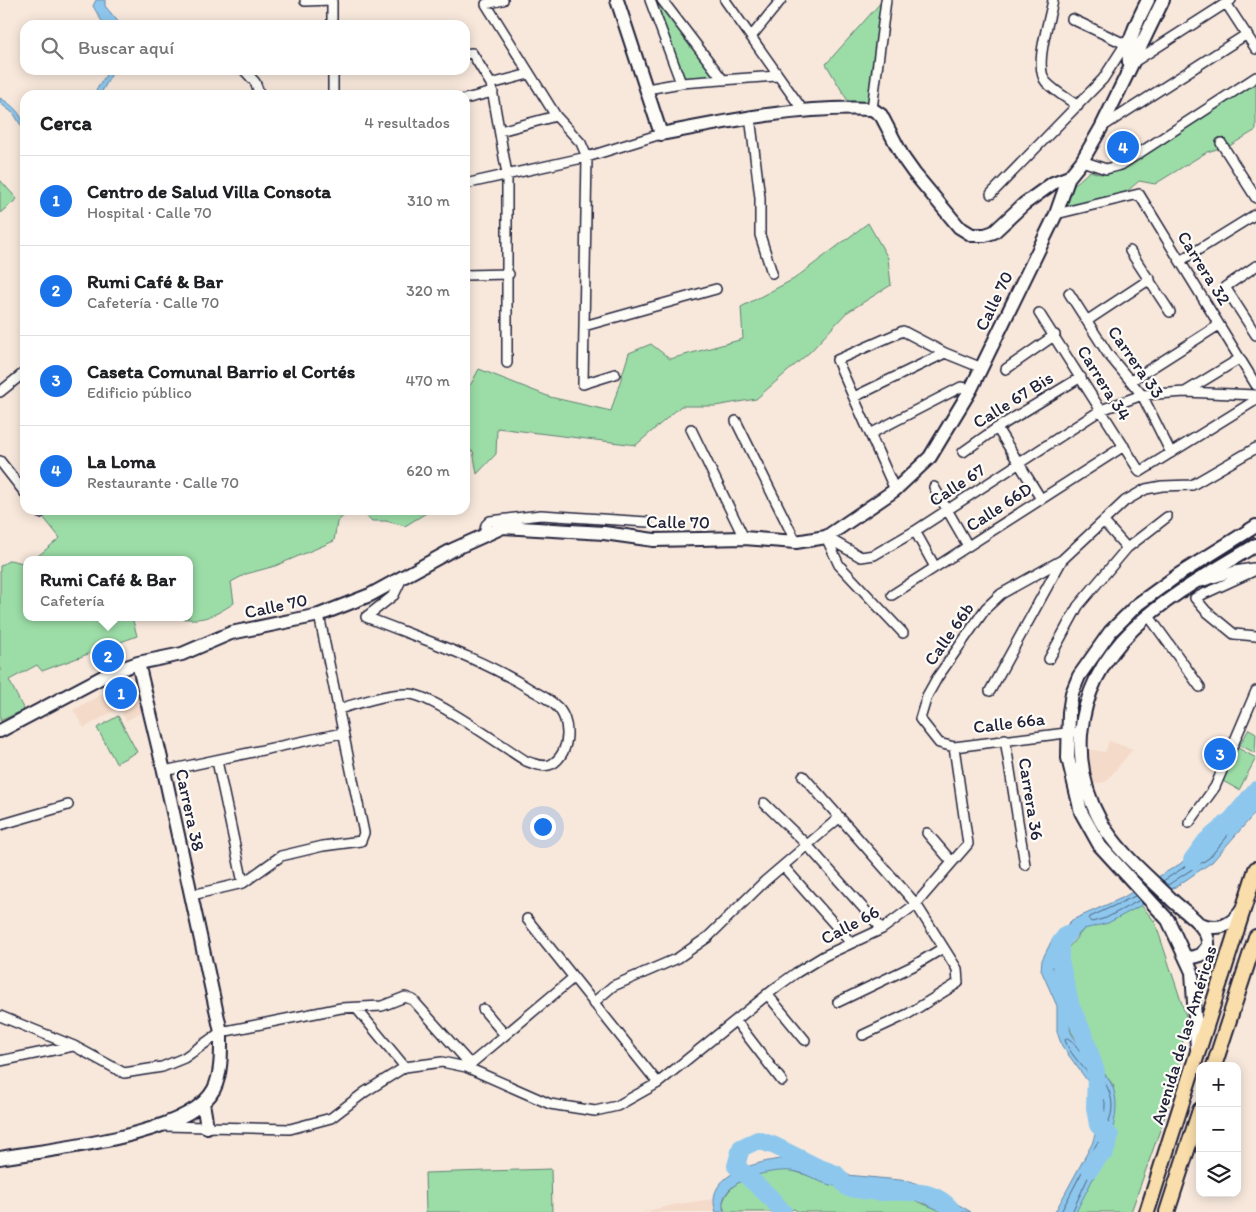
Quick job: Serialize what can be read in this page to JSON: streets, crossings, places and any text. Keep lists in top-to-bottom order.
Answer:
{
  "streets": {
    "main road": ["Calle 70", "Carrera 38", "Avenida de las Américas"],
    "street": [
      "Carrera 32",
      "Carrera 33",
      "Carrera 34",
      "Calle 67 Bis",
      "Calle 67",
      "Calle 66D",
      "Calle 66b",
      "Calle 66a",
      "Carrera 36",
      "Calle 66"
    ]
  },
  "crossings": [
    ["Carrera 32", "Calle 70"],
    ["Calle 70", "Calle 67"],
    ["Calle 70", "Carrera 38"],
    ["Carrera 33", "Carrera 34"],
    ["Carrera 33", "Calle 67"],
    ["Carrera 34", "Calle 67 Bis"],
    ["Carrera 34", "Calle 67"],
    ["Carrera 34", "Calle 66D"],
    ["Calle 66b", "Calle 66a"],
    ["Calle 66b", "Calle 66"],
    ["Calle 66a", "Carrera 36"],
    ["Calle 66a", "Calle 66"]
  ],
  "page": {
    "search": "Buscar aquí",
    "heading": ["Cerca", "4 resultados"],
    "pins": [
      "4",
      "2",
      "1",
      "3"
    ],
    "list": [
      {
        "mark": "1",
        "name": "Centro de Salud Villa Consota",
        "note": "Hospital · Calle 70",
        "value": "310 m"
      },
      {
        "mark": "2",
        "name": "Rumi Café & Bar",
        "note": "Cafetería · Calle 70",
        "value": "320 m"
      },
      {
        "mark": "3",
        "name": "Caseta Comunal Barrio el Cortés",
        "note": "Edificio público",
        "value": "470 m"
      },
      {
        "mark": "4",
        "name": "La Loma",
        "note": "Restaurante · Calle 70",
        "value": "620 m"
      }
    ],
    "popup": ["Rumi Café & Bar", "Cafetería"],
    "map_buttons": ["+", "−"]
  }
}
